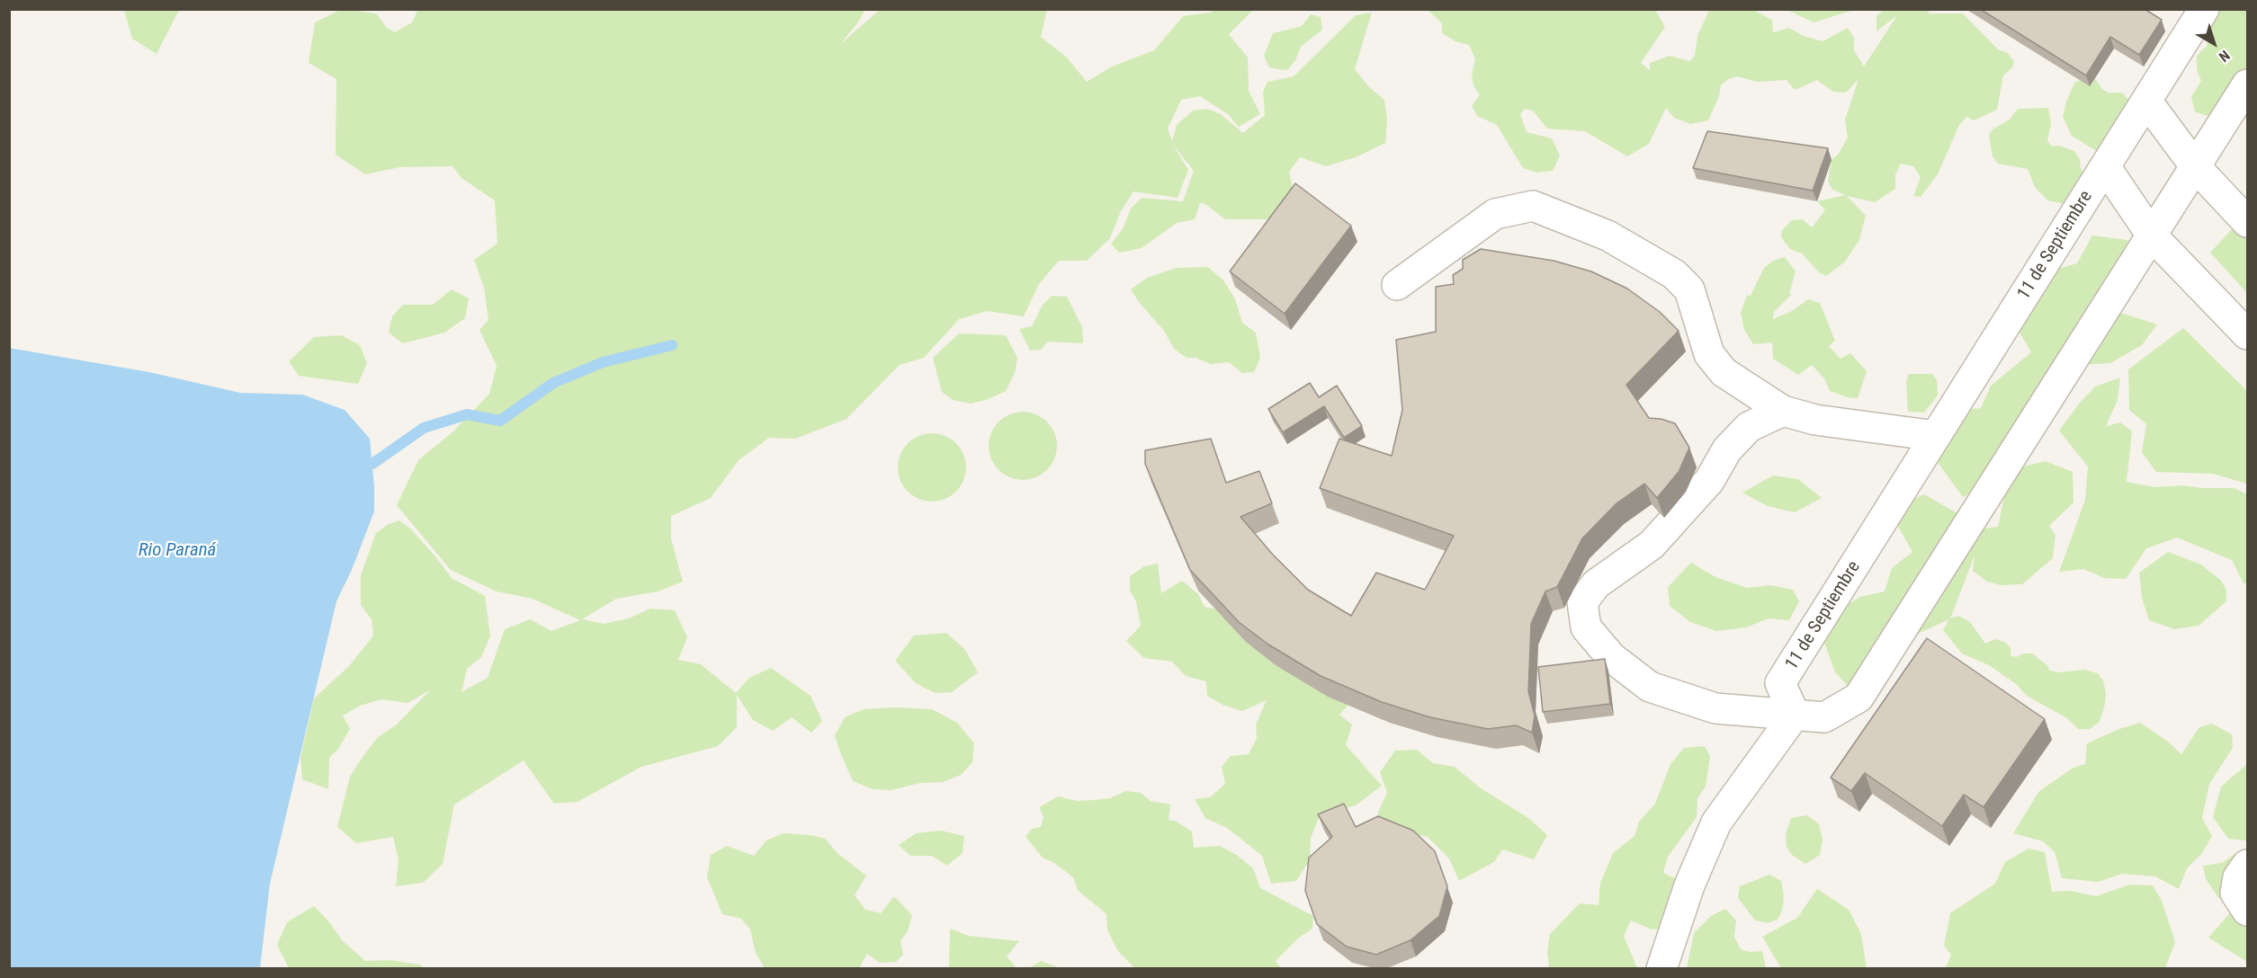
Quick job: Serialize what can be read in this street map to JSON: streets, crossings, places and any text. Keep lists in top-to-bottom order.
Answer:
{
  "streets": {
    "street": ["11 de Septiembre"]
  },
  "water": ["Rio Paraná"],
  "north": "bottom right"
}
